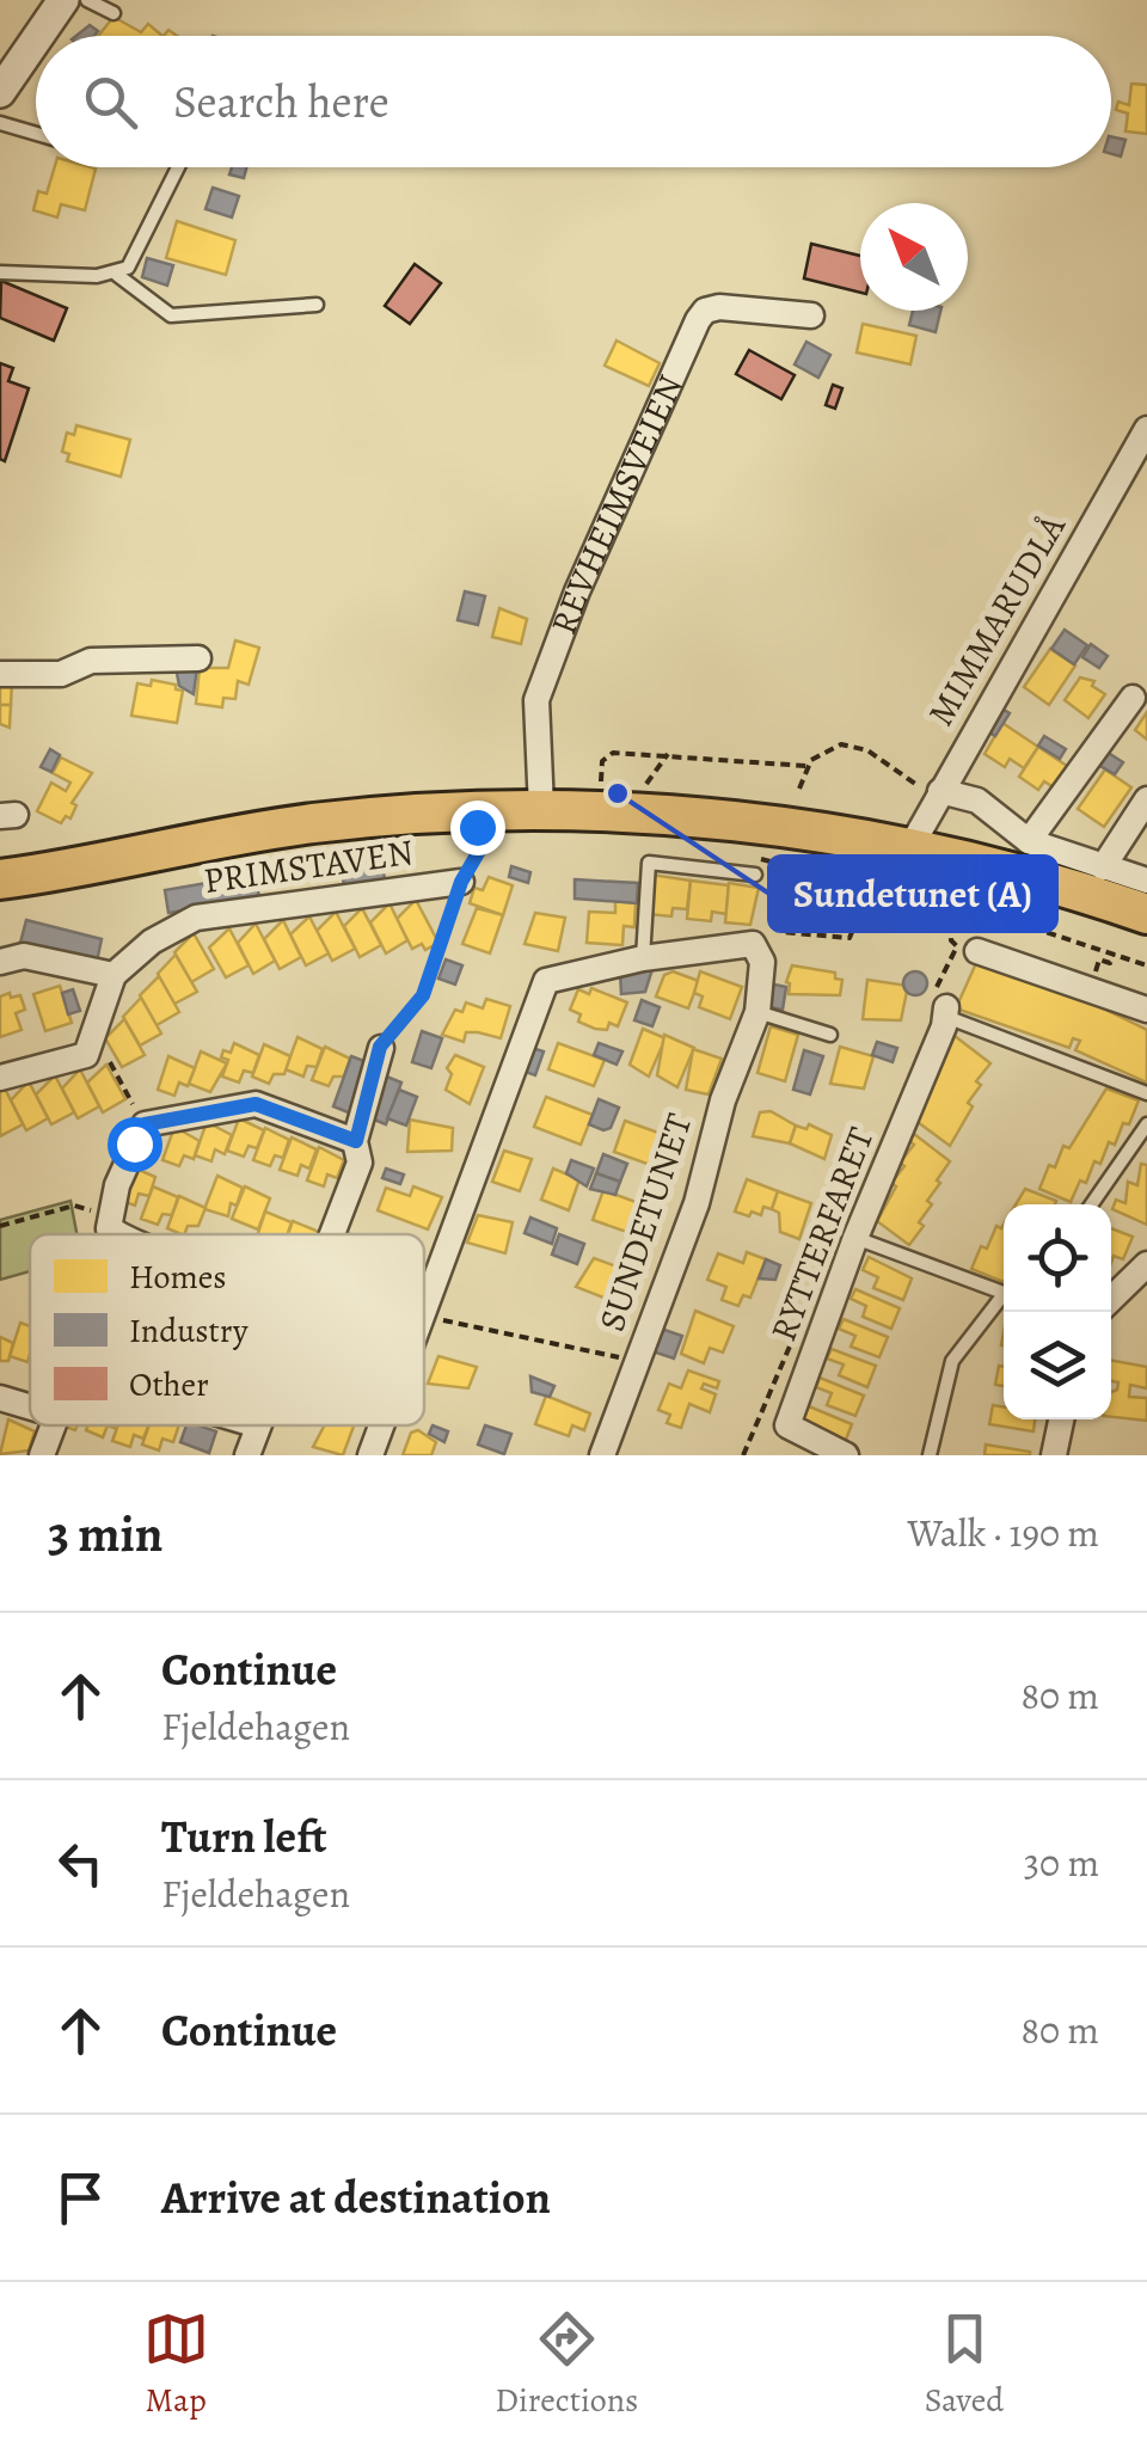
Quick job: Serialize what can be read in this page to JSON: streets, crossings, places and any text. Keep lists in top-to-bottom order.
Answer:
{
  "streets": {
    "street": [
      "REVHEIMSVEIEN",
      "MIMMARUDLÅ",
      "PRIMSTAVEN",
      "SUNDETUNET",
      "RYTTERFARET"
    ]
  },
  "places": ["Sundetunet (A)"],
  "legend": ["Homes", "Industry", "Other"],
  "north": "top left",
  "page": {
    "search": "Search here",
    "heading": ["3 min", "Walk · 190 m"],
    "list": [
      ["Continue", "Fjeldehagen", "80 m"],
      ["Turn left", "Fjeldehagen", "30 m"],
      ["Continue", "80 m"],
      "Arrive at destination"
    ],
    "nav": ["Map", "Directions", "Saved"]
  }
}
